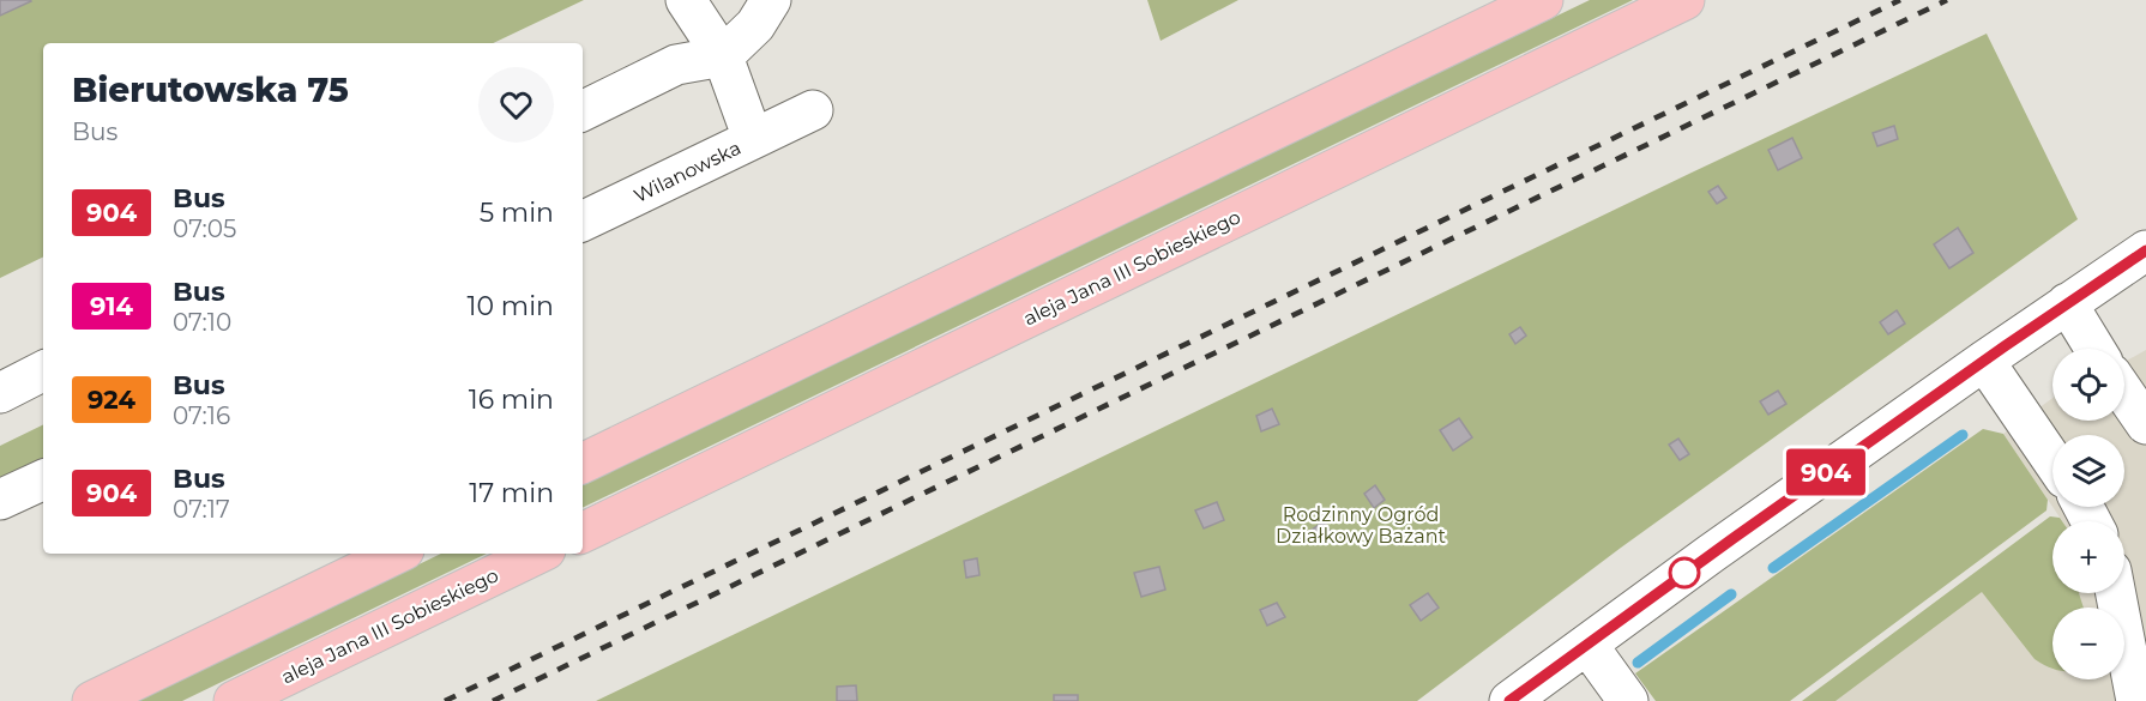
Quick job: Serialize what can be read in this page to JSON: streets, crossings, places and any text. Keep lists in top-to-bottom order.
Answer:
{
  "streets": {
    "main road": ["aleja Jana III Sobieskiego"],
    "street": ["Wilanowska"]
  },
  "parks": ["Rodzinny Ogród Działkowy Bażant"],
  "lines": ["bus line 904"],
  "page": {
    "on_map": "904",
    "heading": ["Bierutowska 75", "Bus"],
    "list": [
      {
        "mark": "904",
        "name": "Bus",
        "note": "07:05",
        "value": "5 min"
      },
      {
        "mark": "914",
        "name": "Bus",
        "note": "07:10",
        "value": "10 min"
      },
      {
        "mark": "924",
        "name": "Bus",
        "note": "07:16",
        "value": "16 min"
      },
      {
        "mark": "904",
        "name": "Bus",
        "note": "07:17",
        "value": "17 min"
      }
    ],
    "map_buttons": ["+", "−"]
  }
}
